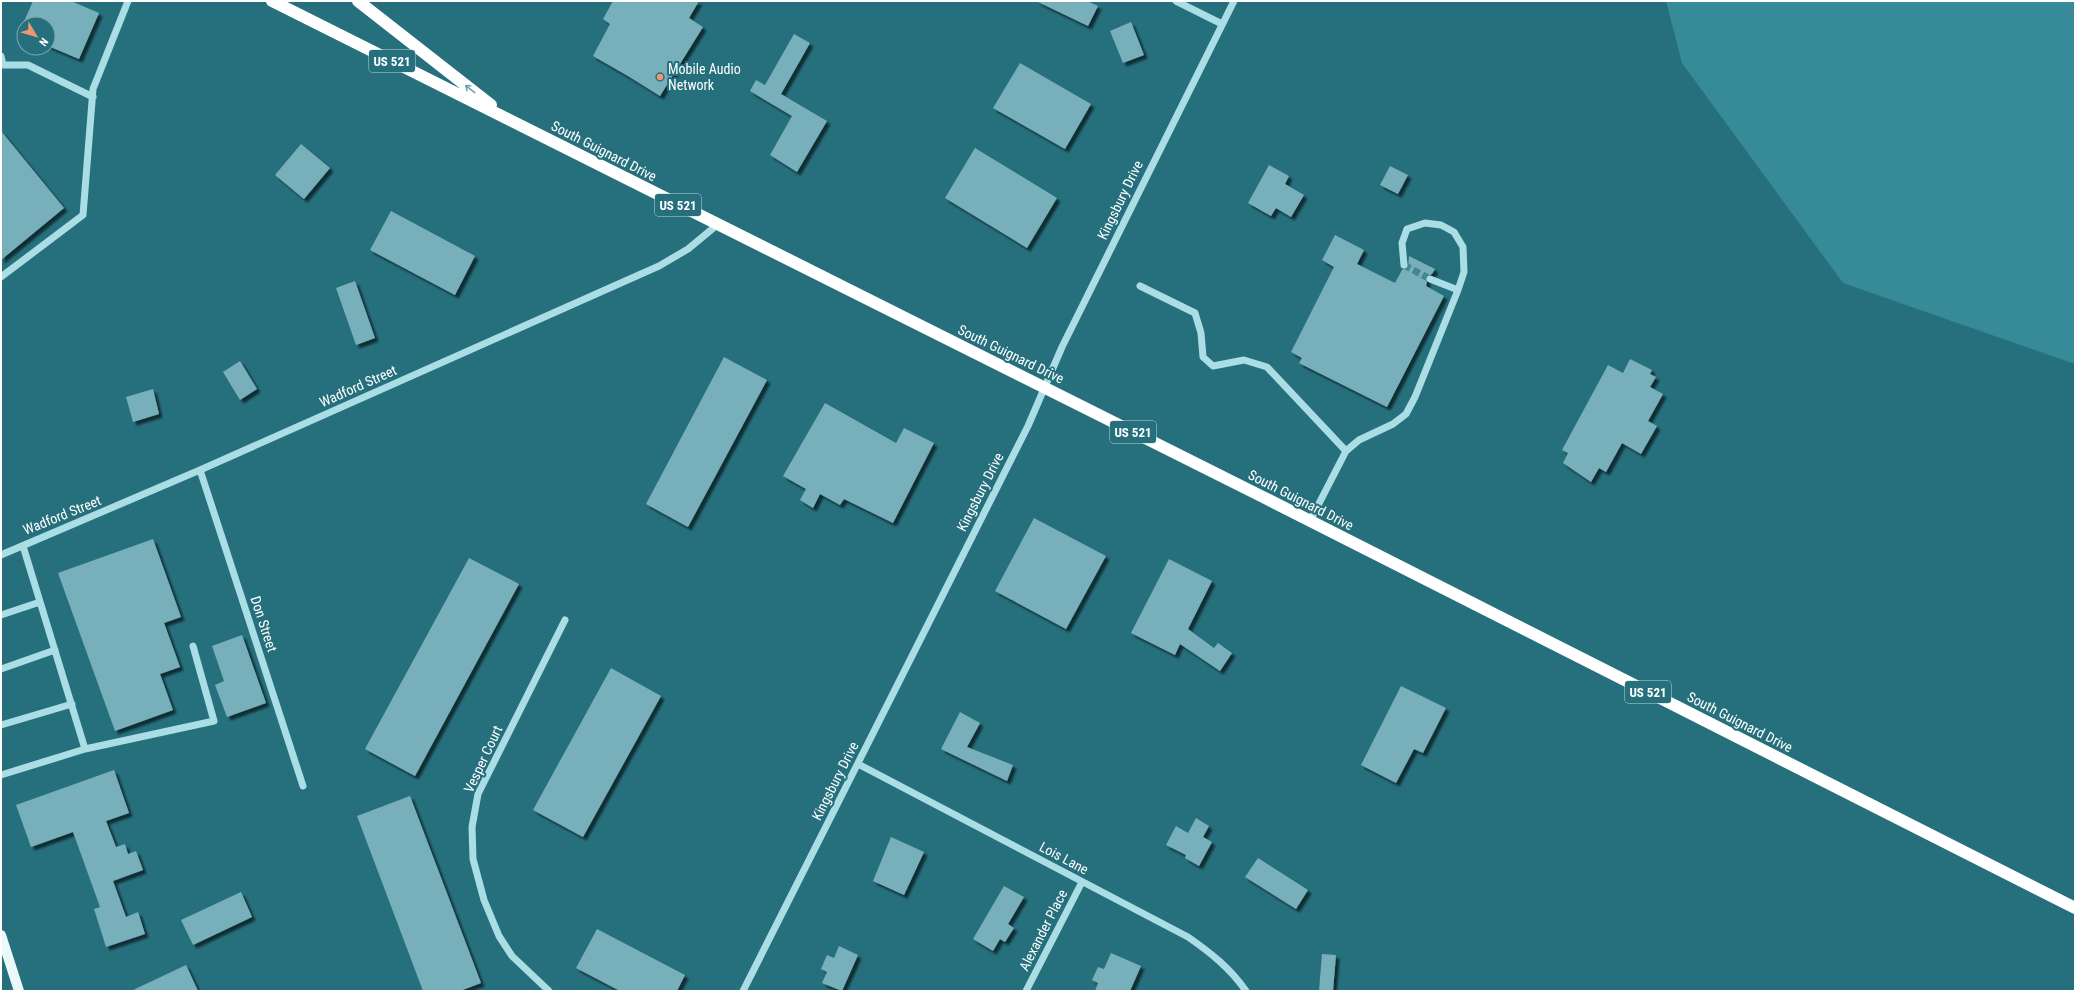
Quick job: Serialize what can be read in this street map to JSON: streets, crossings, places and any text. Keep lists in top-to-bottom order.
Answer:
{
  "streets": {
    "highway": ["US 521", "South Guignard Drive"],
    "street": [
      "Kingsbury Drive",
      "Wadford Street",
      "Don Street",
      "Vesper Court",
      "Lois Lane",
      "Alexander Place"
    ]
  },
  "crossings": [
    ["US 521", "South Guignard Drive"],
    ["South Guignard Drive", "Kingsbury Drive"],
    ["South Guignard Drive", "Wadford Street"],
    ["Kingsbury Drive", "Lois Lane"],
    ["Wadford Street", "Don Street"],
    ["Lois Lane", "Alexander Place"]
  ],
  "places": ["Mobile Audio Network"],
  "north": "bottom right"
}
